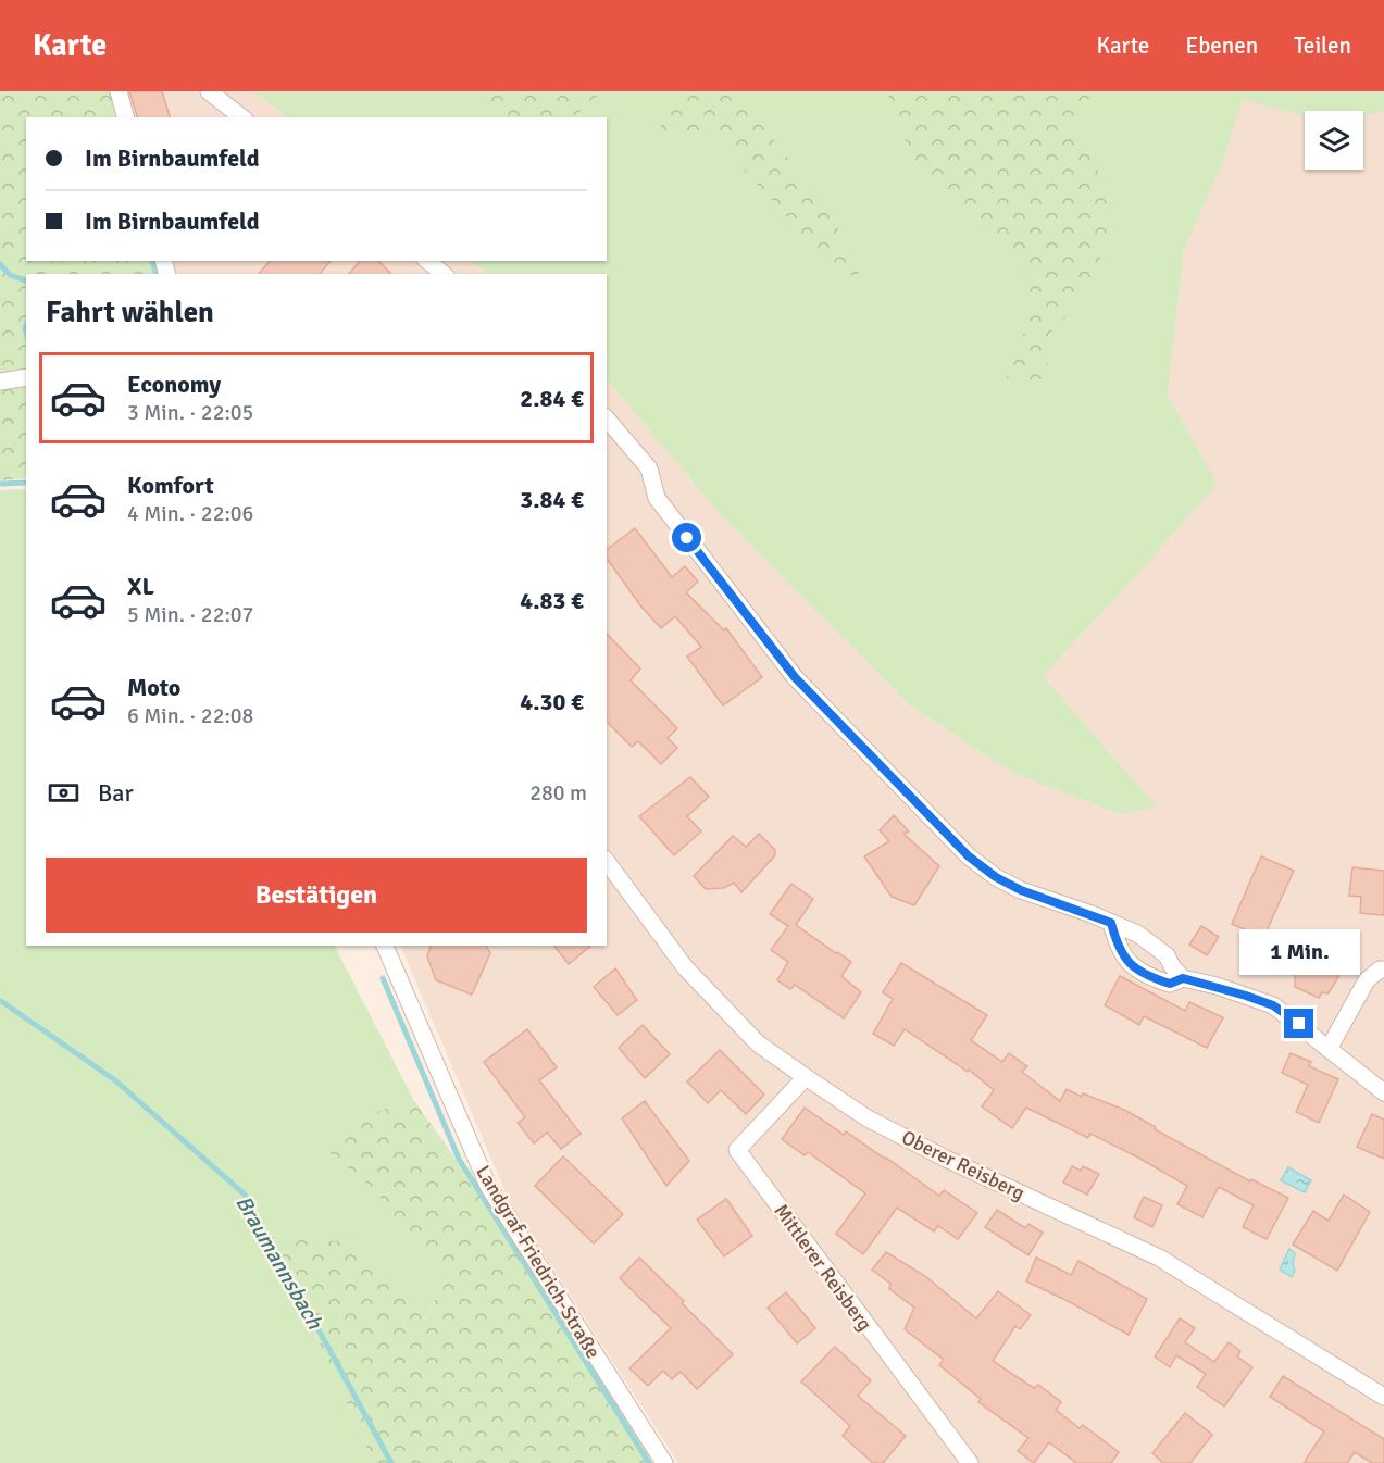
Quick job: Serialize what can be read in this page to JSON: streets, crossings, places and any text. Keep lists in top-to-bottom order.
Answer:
{
  "streets": {
    "street": ["Oberer Reisberg", "Landgraf-Friedrich-Straße", "Mittlerer Reisberg"]
  },
  "crossings": [
    ["Oberer Reisberg", "Mittlerer Reisberg"]
  ],
  "water": ["Braumannsbach"],
  "page": {
    "header": "Karte",
    "nav": ["Karte", "Ebenen", "Teilen"],
    "banner": ["Im Birnbaumfeld", "Im Birnbaumfeld"],
    "heading": "Fahrt wählen",
    "list": [
      {
        "name": "Economy",
        "note": "3 Min. · 22:05",
        "value": "2.84 €"
      },
      {
        "name": "Komfort",
        "note": "4 Min. · 22:06",
        "value": "3.84 €"
      },
      {
        "name": "XL",
        "note": "5 Min. · 22:07",
        "value": "4.83 €"
      },
      {
        "name": "Moto",
        "note": "6 Min. · 22:08",
        "value": "4.30 €"
      }
    ],
    "pay": ["Bar", "280 m"],
    "buttons": "Bestätigen",
    "bubble": "1 Min."
  }
}
